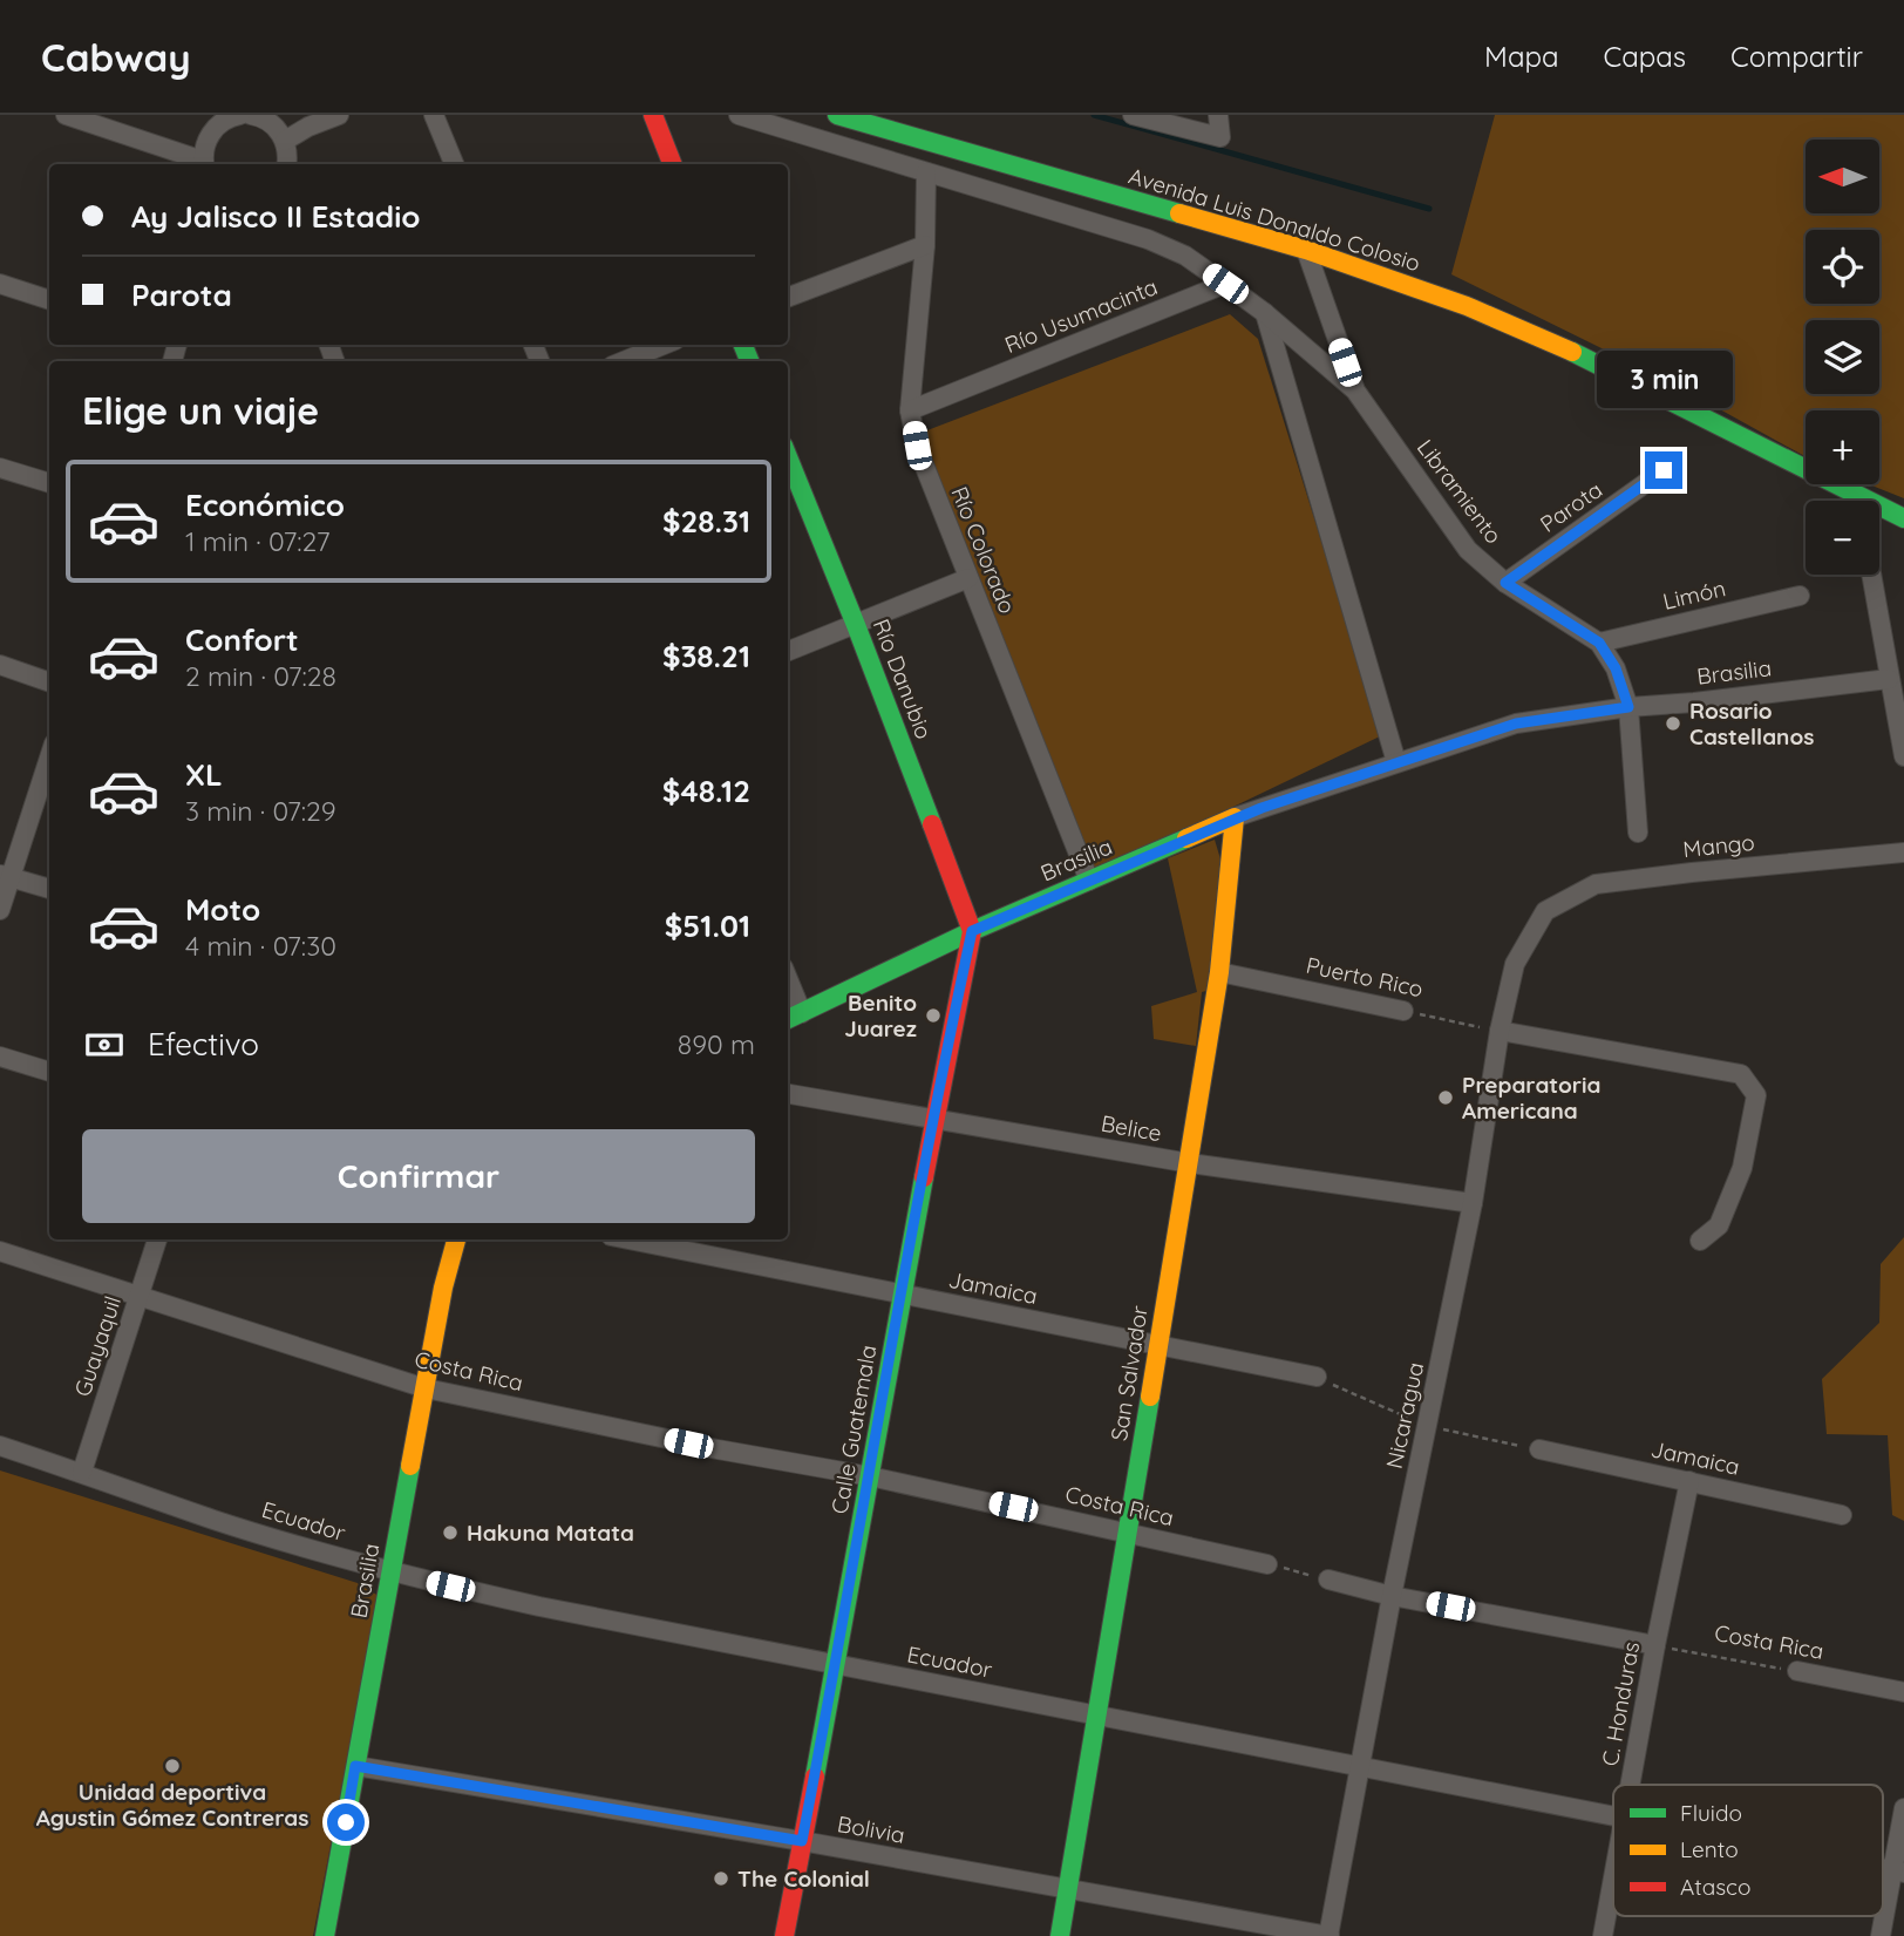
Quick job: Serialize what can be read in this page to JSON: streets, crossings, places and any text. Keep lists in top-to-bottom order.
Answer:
{
  "streets": {
    "street": [
      "Avenida Luis Donaldo Colosio",
      "Río Usumacinta",
      "Libramiento",
      "Parota",
      "Río Colorado",
      "Limón",
      "Brasilia",
      "Río Danubio",
      "Mango",
      "Puerto Rico",
      "Belice",
      "Jamaica",
      "Guayaquil",
      "Costa Rica",
      "San Salvador",
      "Nicaragua",
      "Calle Guatemala",
      "Ecuador",
      "C. Honduras",
      "Bolivia"
    ]
  },
  "crossings": [
    ["Río Usumacinta", "Río Colorado"],
    ["Libramiento", "Parota"],
    ["Libramiento", "Limón"],
    ["Libramiento", "Brasilia"],
    ["Río Colorado", "Brasilia"],
    ["Brasilia", "Río Danubio"],
    ["Brasilia", "Costa Rica"],
    ["Brasilia", "San Salvador"],
    ["Brasilia", "Calle Guatemala"],
    ["Brasilia", "Ecuador"],
    ["Brasilia", "Bolivia"],
    ["Río Danubio", "Calle Guatemala"],
    ["Mango", "Nicaragua"],
    ["Puerto Rico", "San Salvador"],
    ["Puerto Rico", "Nicaragua"],
    ["Belice", "San Salvador"],
    ["Belice", "Nicaragua"],
    ["Belice", "Calle Guatemala"],
    ["Jamaica", "San Salvador"],
    ["Jamaica", "Calle Guatemala"],
    ["Jamaica", "C. Honduras"],
    ["Guayaquil", "Costa Rica"],
    ["Guayaquil", "Ecuador"],
    ["Costa Rica", "San Salvador"],
    ["Costa Rica", "Calle Guatemala"],
    ["Costa Rica", "C. Honduras"],
    ["San Salvador", "Ecuador"],
    ["San Salvador", "Bolivia"],
    ["Nicaragua", "Ecuador"],
    ["Nicaragua", "Bolivia"],
    ["Calle Guatemala", "Ecuador"],
    ["Calle Guatemala", "Bolivia"]
  ],
  "places": [
    "Rosario Castellanos",
    "Benito Juarez",
    "Preparatoria Americana",
    "Hakuna Matata",
    "Unidad deportiva Agustin Gómez Contreras",
    "The Colonial"
  ],
  "legend": ["Fluido", "Lento", "Atasco"],
  "north": "left",
  "page": {
    "header": "Cabway",
    "nav": ["Mapa", "Capas", "Compartir"],
    "map_buttons": ["+", "−"],
    "banner": ["Ay Jalisco II Estadio", "Parota"],
    "bubble": "3 min",
    "heading": "Elige un viaje",
    "list": [
      {
        "name": "Económico",
        "note": "1 min · 07:27",
        "value": "$28.31"
      },
      {
        "name": "Confort",
        "note": "2 min · 07:28",
        "value": "$38.21"
      },
      {
        "name": "XL",
        "note": "3 min · 07:29",
        "value": "$48.12"
      },
      {
        "name": "Moto",
        "note": "4 min · 07:30",
        "value": "$51.01"
      }
    ],
    "pay": ["Efectivo", "890 m"],
    "buttons": "Confirmar"
  }
}
